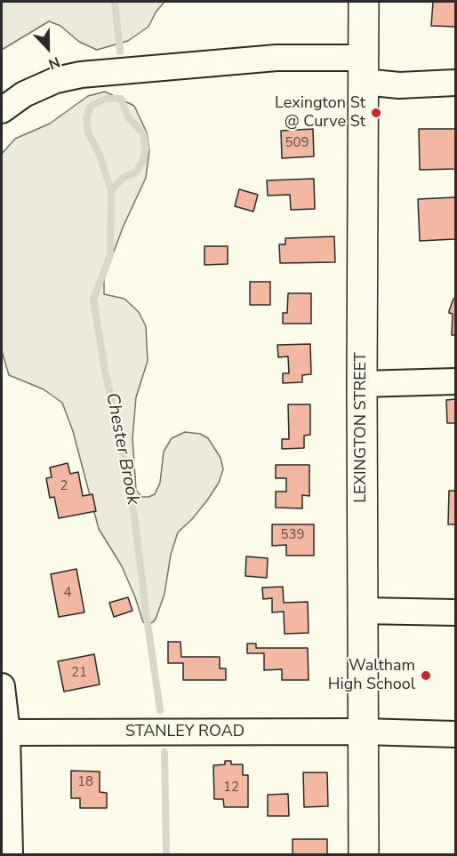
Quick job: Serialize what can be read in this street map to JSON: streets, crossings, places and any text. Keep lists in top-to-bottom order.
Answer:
{
  "streets": {
    "main road": ["LEXINGTON STREET"],
    "street": ["STANLEY ROAD"]
  },
  "crossings": [
    ["LEXINGTON STREET", "STANLEY ROAD"]
  ],
  "water": ["Chester Brook"],
  "places": ["Lexington St @ Curve St", "Waltham High School"],
  "house_numbers": [
    "509",
    "2",
    "539",
    "4",
    "21",
    "18",
    "12"
  ],
  "north": "bottom"
}
